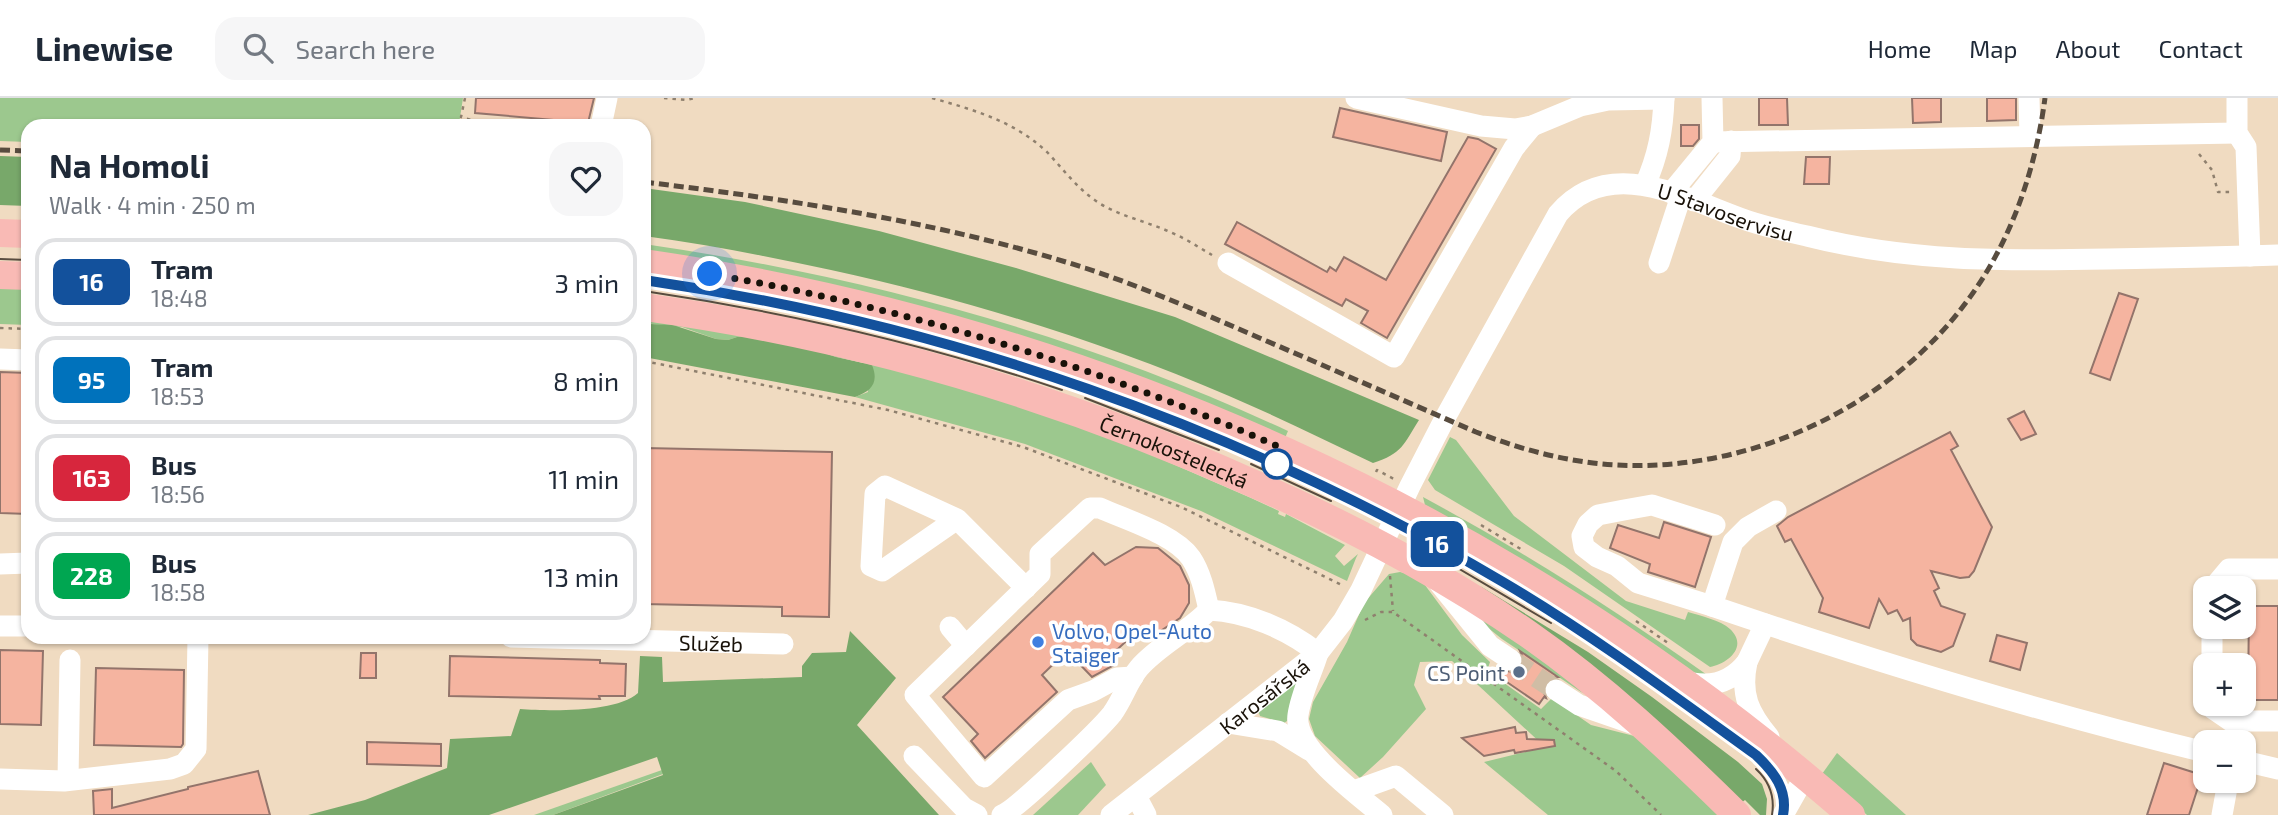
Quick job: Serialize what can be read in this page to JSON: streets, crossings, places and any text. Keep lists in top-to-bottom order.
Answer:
{
  "streets": {
    "main road": ["Černokostelecká"],
    "street": ["U Stavoservisu", "Služeb", "Karosářská"]
  },
  "crossings": [
    ["U Stavoservisu", "Černokostelecká"],
    ["U Stavoservisu", "Karosářská"],
    ["Černokostelecká", "Karosářská"]
  ],
  "places": ["Volvo, Opel-Auto Staiger", "CS Point"],
  "lines": ["tram line 16"],
  "page": {
    "header": "Linewise",
    "search": "Search here",
    "nav": [
      "Home",
      "Map",
      "About",
      "Contact"
    ],
    "on_map": "16",
    "heading": ["Na Homoli", "Walk · 4 min · 250 m"],
    "list": [
      {
        "mark": "16",
        "name": "Tram",
        "note": "18:48",
        "value": "3 min"
      },
      {
        "mark": "95",
        "name": "Tram",
        "note": "18:53",
        "value": "8 min"
      },
      {
        "mark": "163",
        "name": "Bus",
        "note": "18:56",
        "value": "11 min"
      },
      {
        "mark": "228",
        "name": "Bus",
        "note": "18:58",
        "value": "13 min"
      }
    ],
    "map_buttons": ["+", "−"]
  }
}
